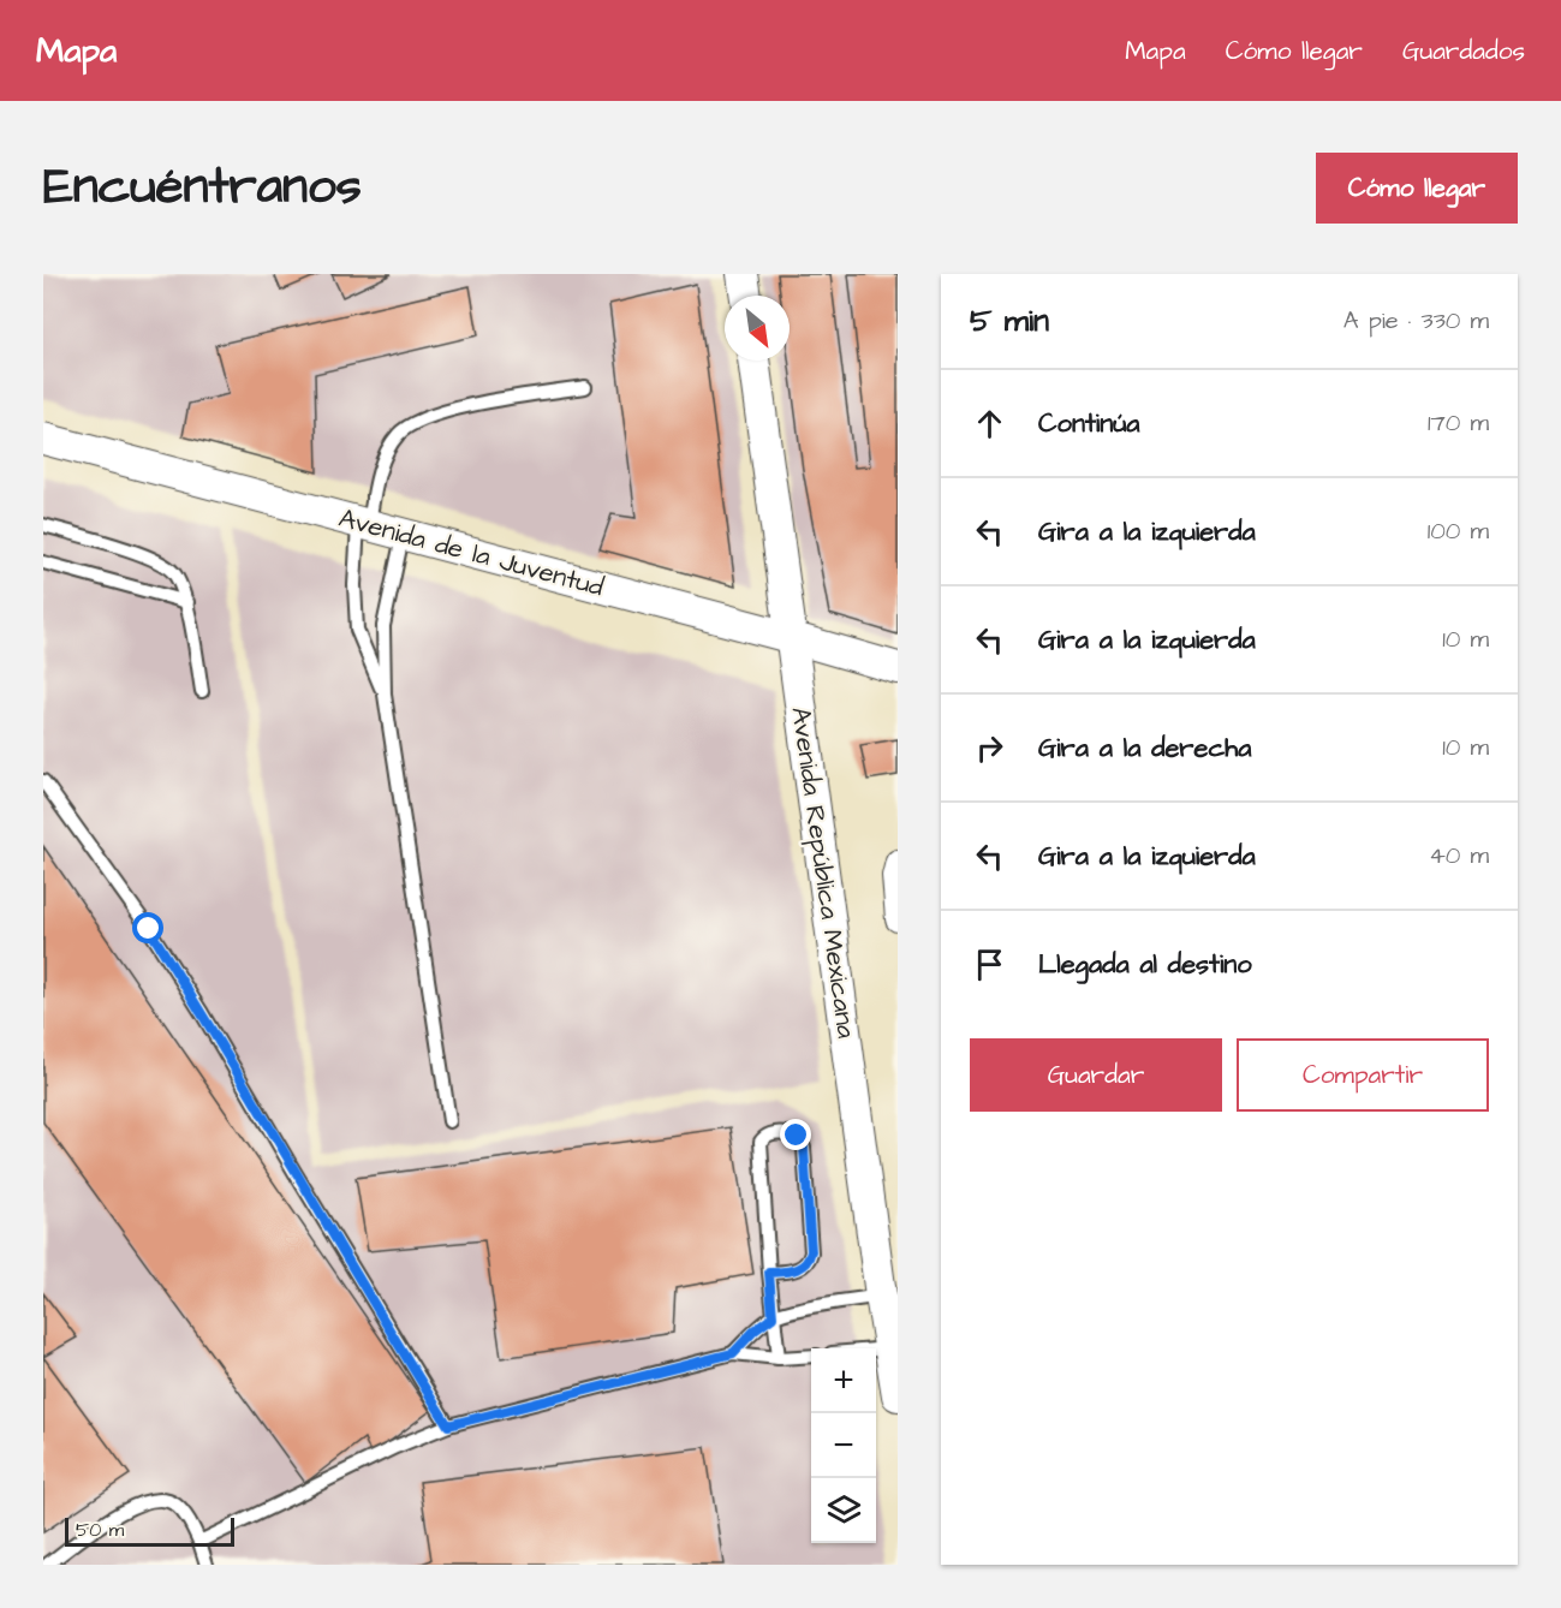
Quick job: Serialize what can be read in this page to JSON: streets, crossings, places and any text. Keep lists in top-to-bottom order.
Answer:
{
  "streets": {
    "street": ["Avenida de la Juventud", "Avenida República Mexicana"]
  },
  "crossings": [
    ["Avenida de la Juventud", "Avenida República Mexicana"]
  ],
  "scale_bar": "50 m",
  "north": "bottom right",
  "page": {
    "header": "Mapa",
    "nav": ["Mapa", "Cómo llegar", "Guardados"],
    "title": "Encuéntranos",
    "buttons": [
      "Cómo llegar",
      ["Guardar", "Compartir"]
    ],
    "heading": ["5 min", "A pie · 330 m"],
    "list": [
      ["Continúa", "170 m"],
      ["Gira a la izquierda", "100 m"],
      ["Gira a la izquierda", "10 m"],
      ["Gira a la derecha", "10 m"],
      ["Gira a la izquierda", "40 m"],
      "Llegada al destino"
    ],
    "map_buttons": ["+", "−"],
    "scale": "50 m"
  }
}
